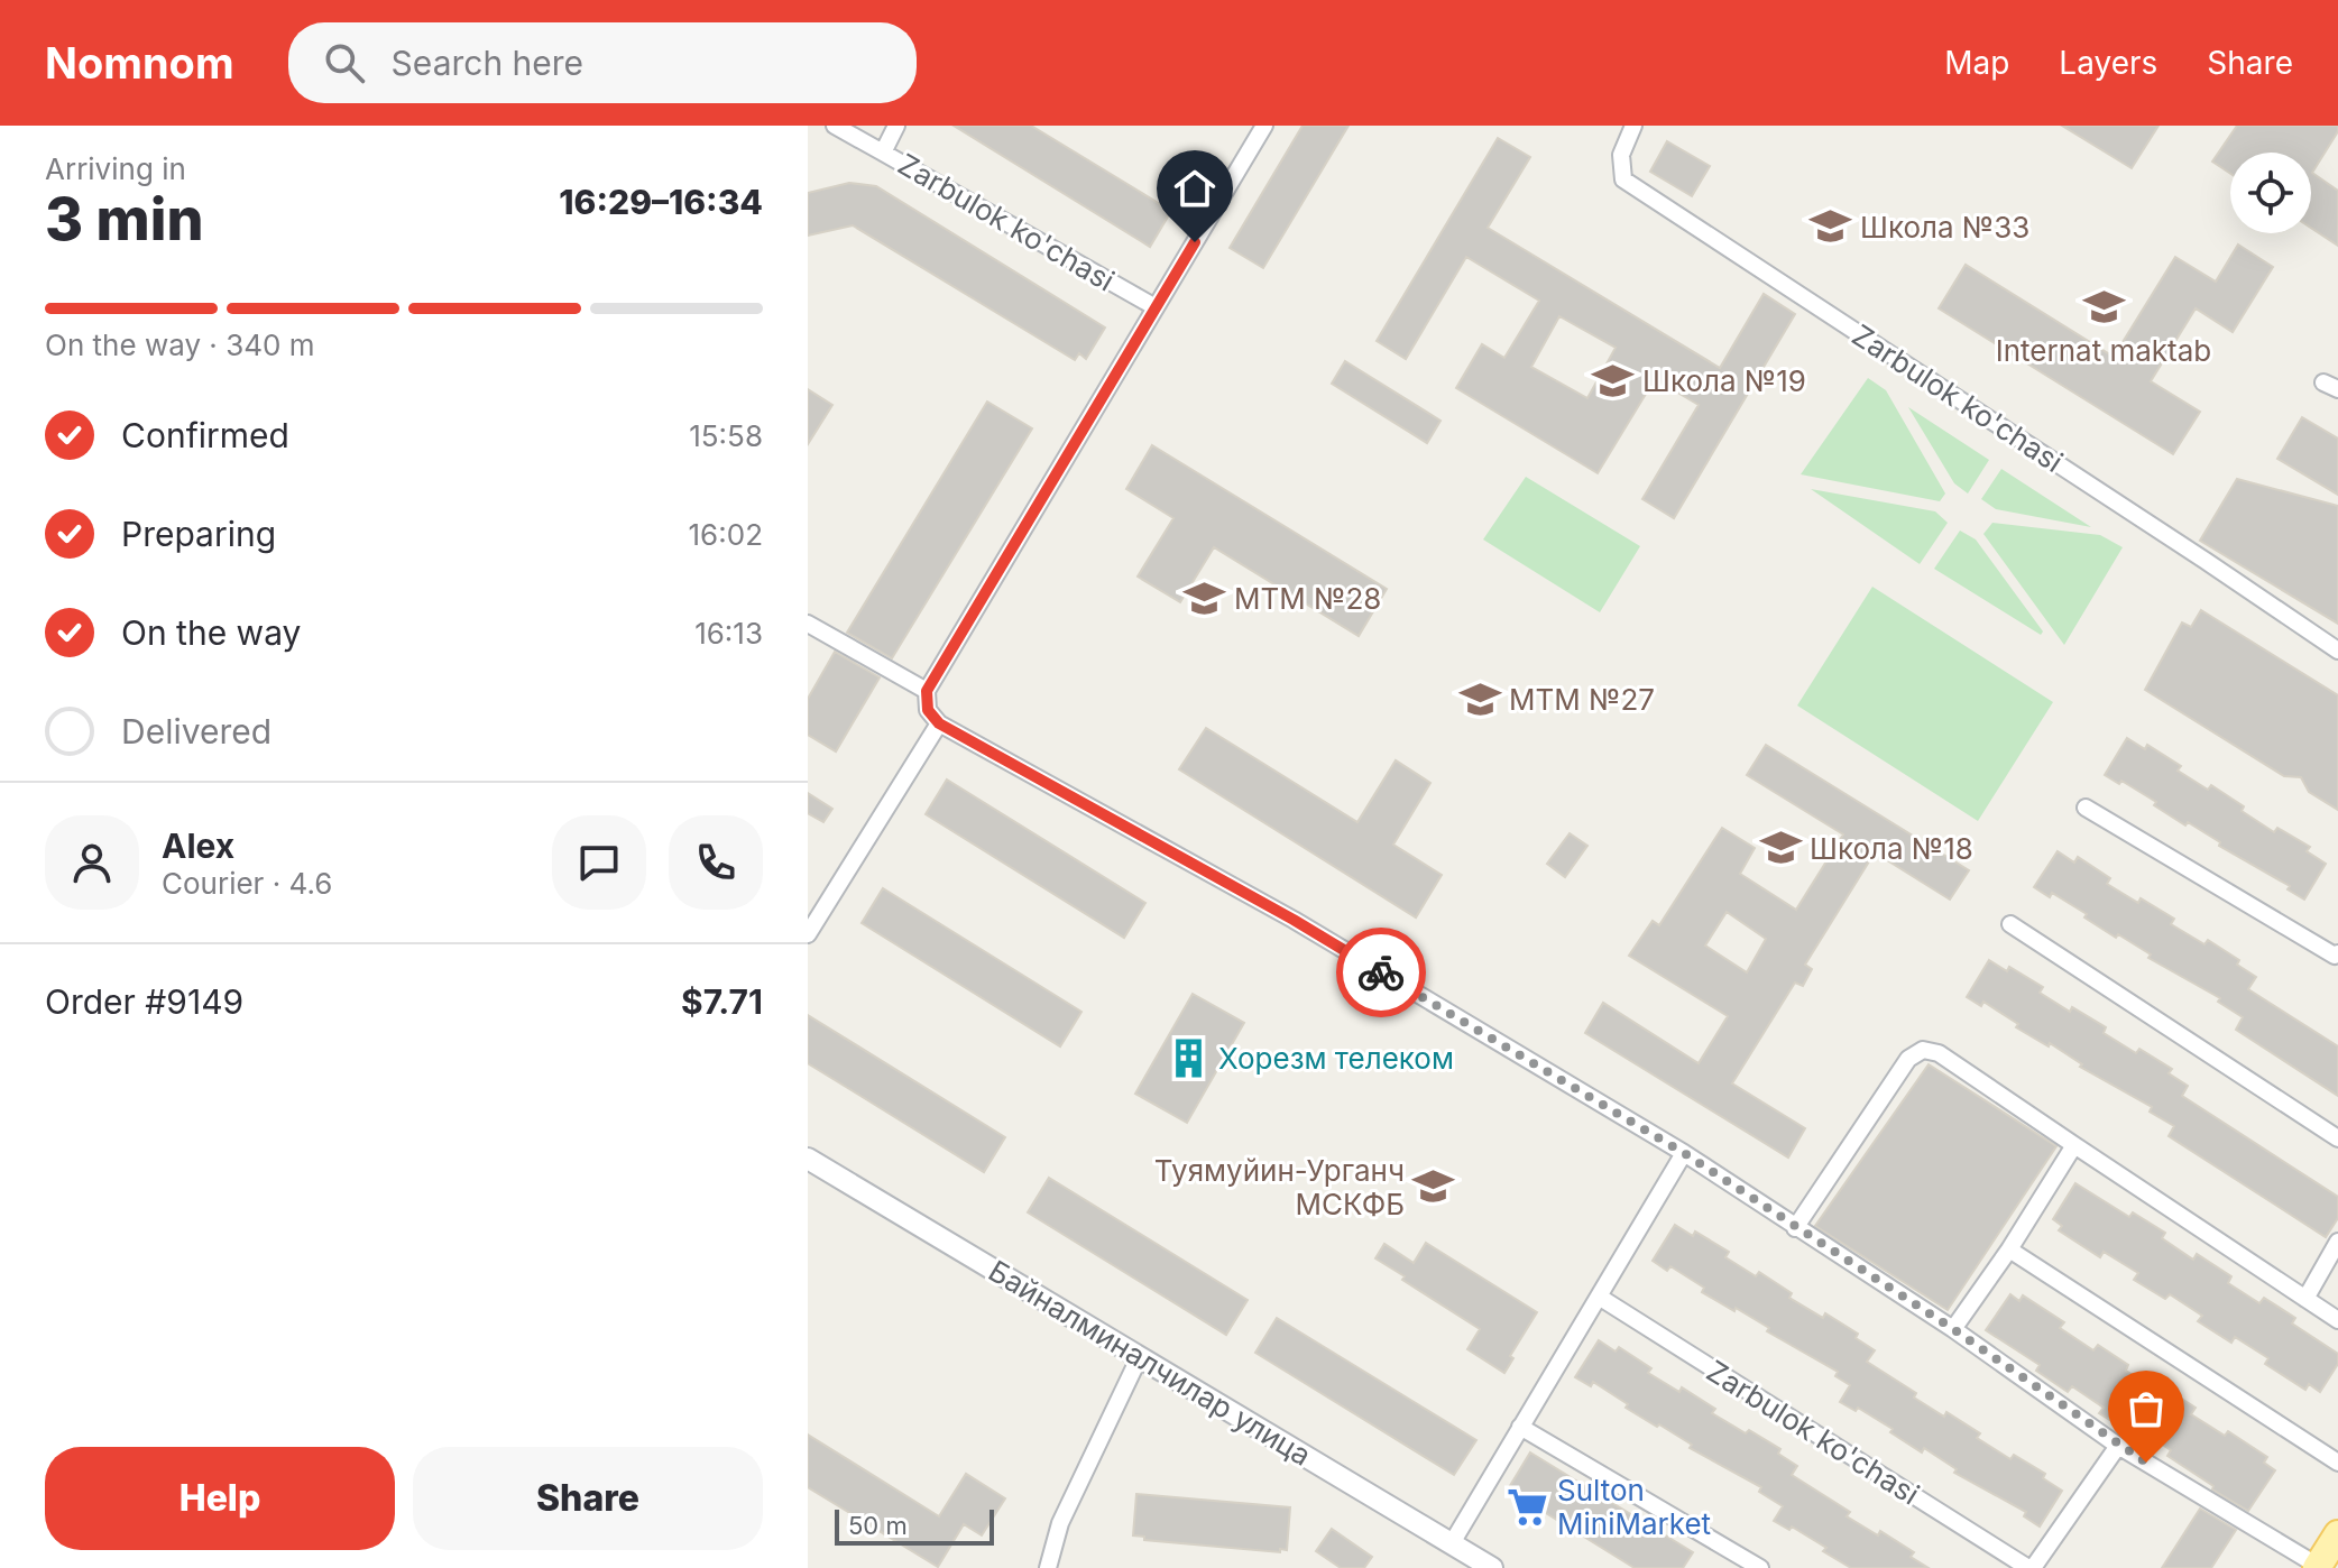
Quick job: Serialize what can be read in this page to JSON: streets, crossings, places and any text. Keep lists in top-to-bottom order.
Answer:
{
  "streets": {
    "street": ["Zarbulok ko'chasi", "Байналминалчилар улица"]
  },
  "places": {
    "school or university": [
      "Школа №33",
      "Internat maktab",
      "Школа №19",
      "MTM №28",
      "MTM №27",
      "Школа №18",
      "Туямуйин-Урганч МСКФБ"
    ],
    "building": ["Хорезм телеком"],
    "supermarket": ["Sulton MiniMarket"]
  },
  "scale_bar": "50 m",
  "page": {
    "header": "Nomnom",
    "search": "Search here",
    "nav": ["Map", "Layers", "Share"],
    "heading": ["3 min", "Arriving in", "16:29–16:34"],
    "panel": [
      "Alex",
      "Courier · 4.6",
      "Order #9149",
      "$7.71"
    ],
    "bar": "On the way · 340 m",
    "list": [
      ["Confirmed", "15:58"],
      ["Preparing", "16:02"],
      ["On the way", "16:13"],
      "Delivered"
    ],
    "buttons": ["Help", "Share"],
    "scale": "50 m"
  }
}
